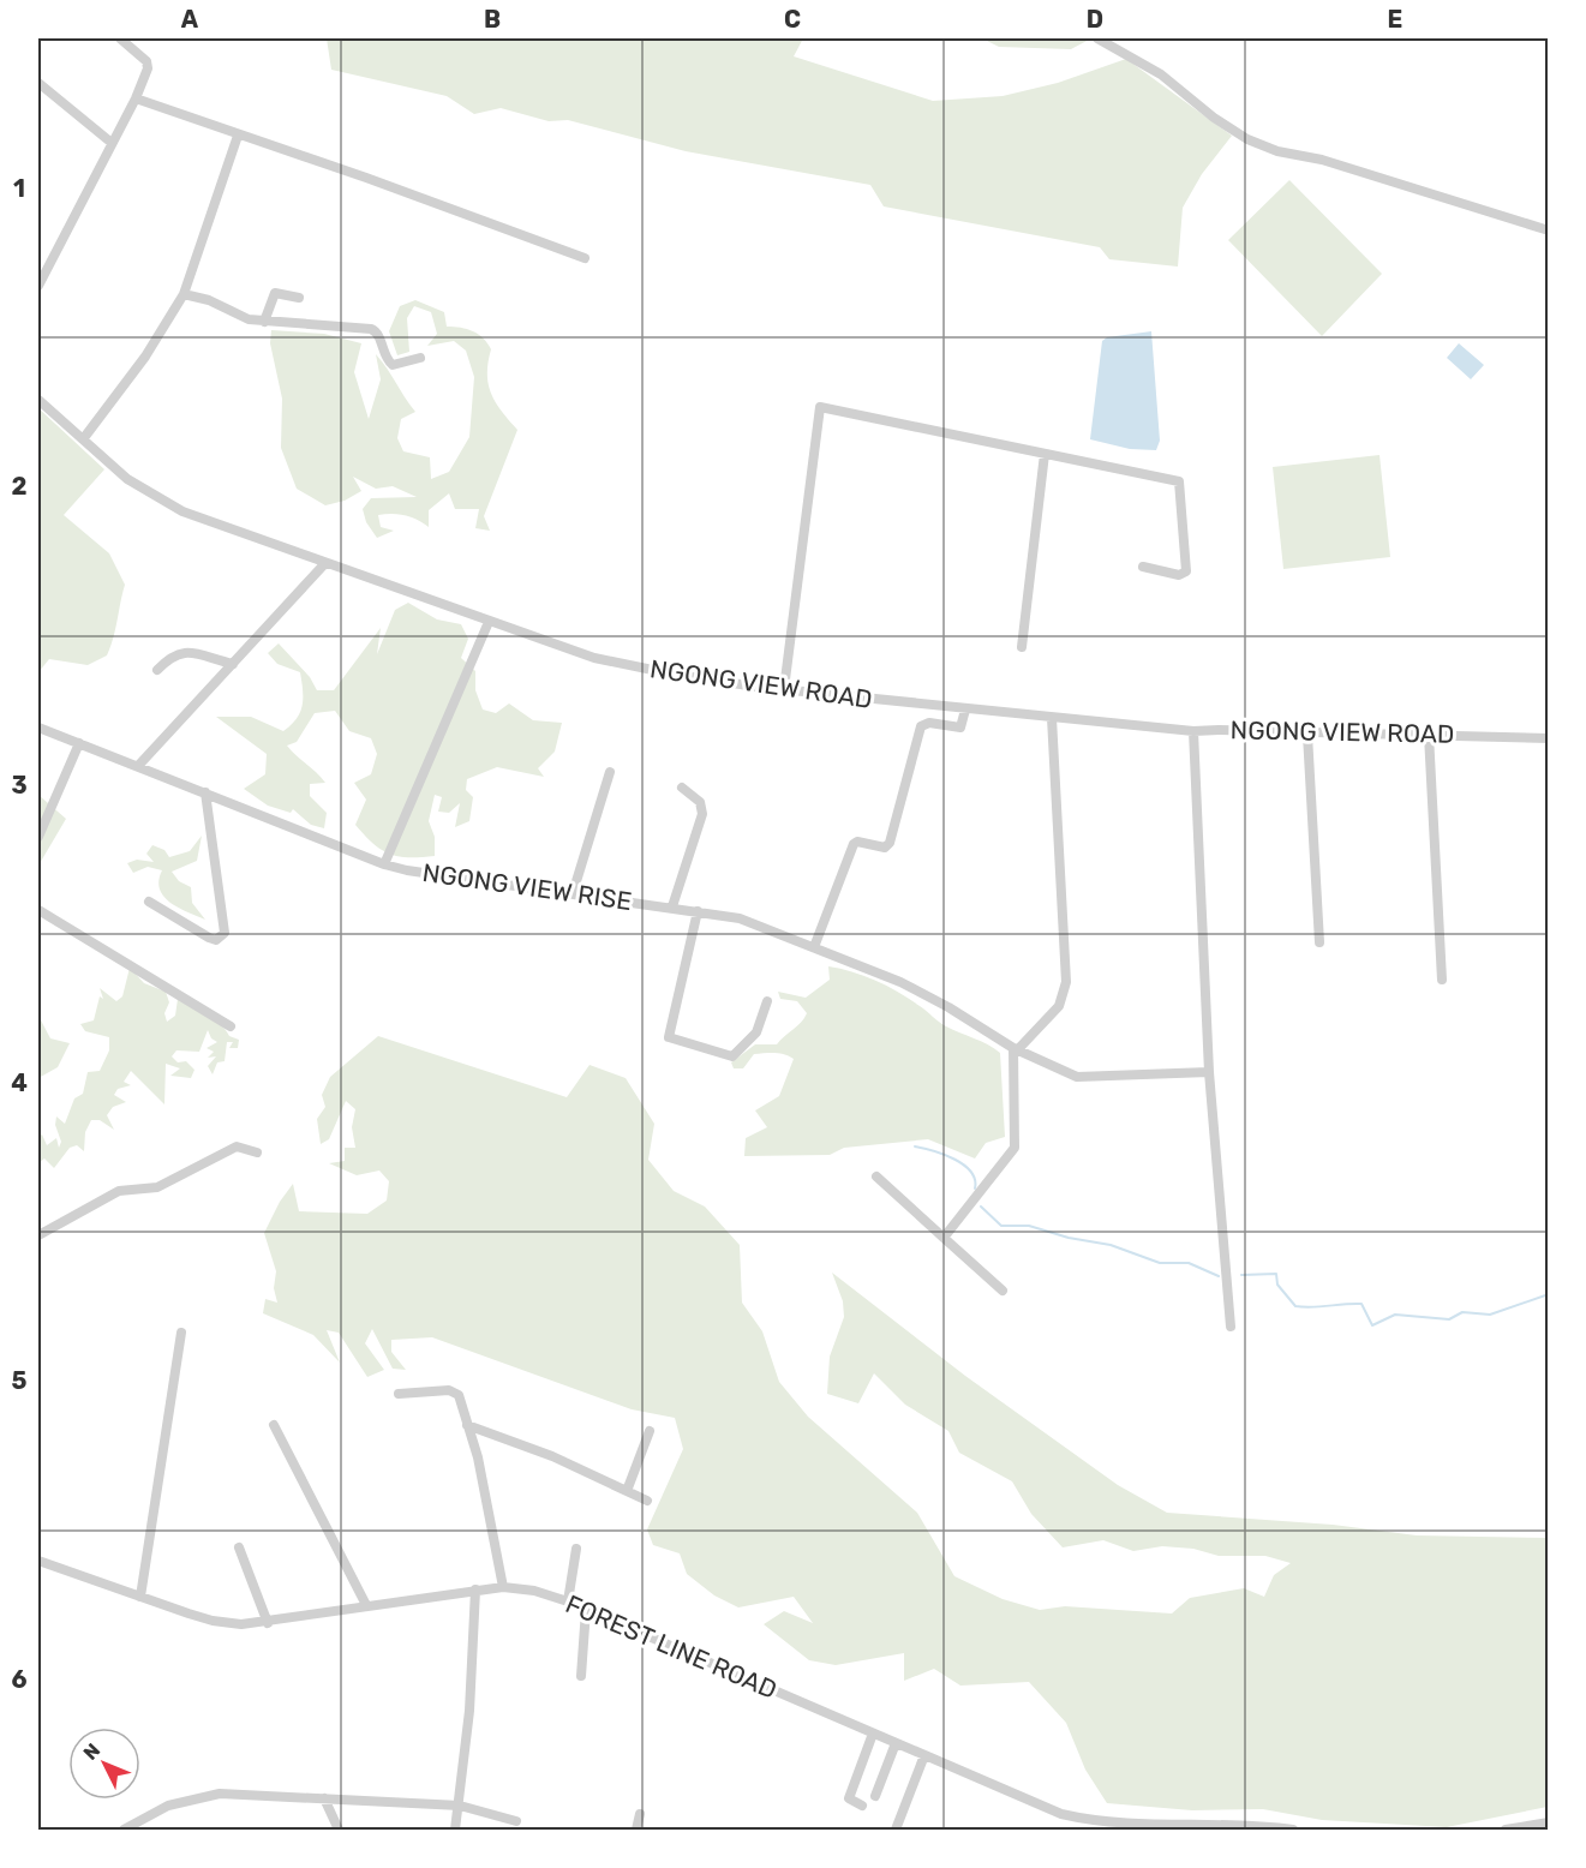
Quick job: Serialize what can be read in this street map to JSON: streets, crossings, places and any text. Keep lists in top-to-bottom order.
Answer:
{
  "streets": {
    "street": ["NGONG VIEW ROAD", "NGONG VIEW RISE", "FOREST LINE ROAD"]
  },
  "north": "top left",
  "grid": {
    "columns": [
      "A",
      "B",
      "C",
      "D",
      "E"
    ],
    "rows": [
      "1",
      "2",
      "3",
      "4",
      "5",
      "6"
    ]
  }
}
